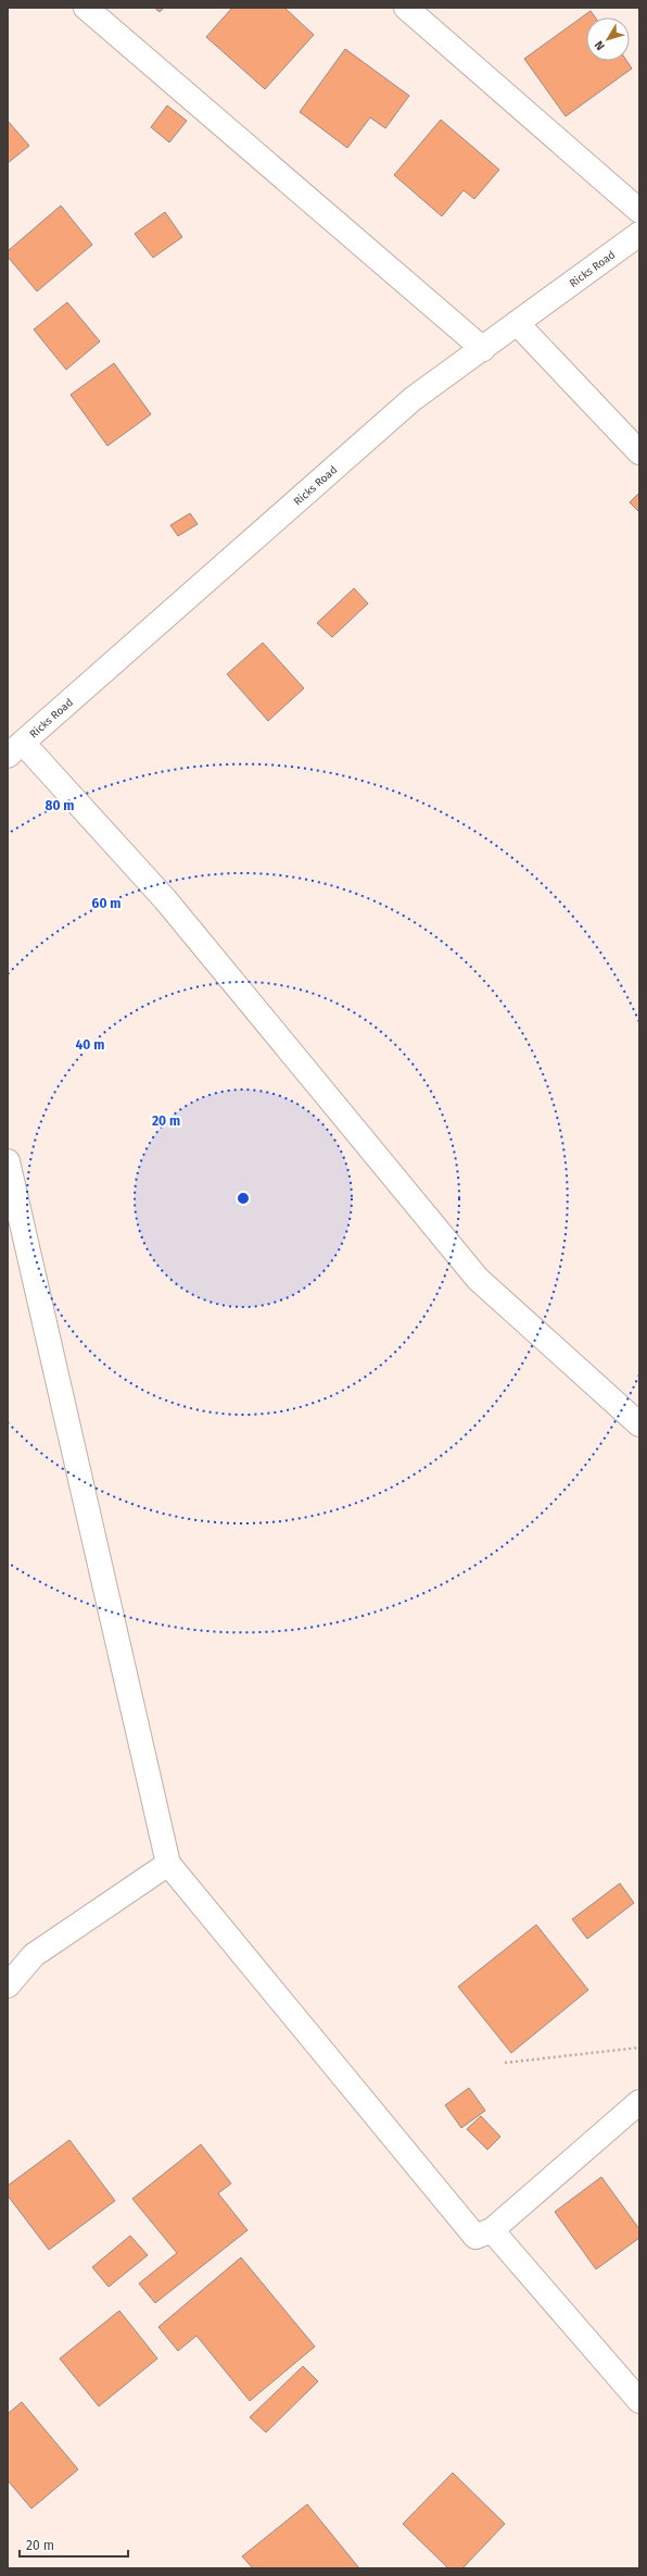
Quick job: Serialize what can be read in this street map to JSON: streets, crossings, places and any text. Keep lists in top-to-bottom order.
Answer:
{
  "streets": {
    "street": ["Ricks Road"]
  },
  "scale_bar": "20 m",
  "north": "bottom left",
  "rings": [
    "80 m",
    "60 m",
    "40 m",
    "20 m"
  ]
}
